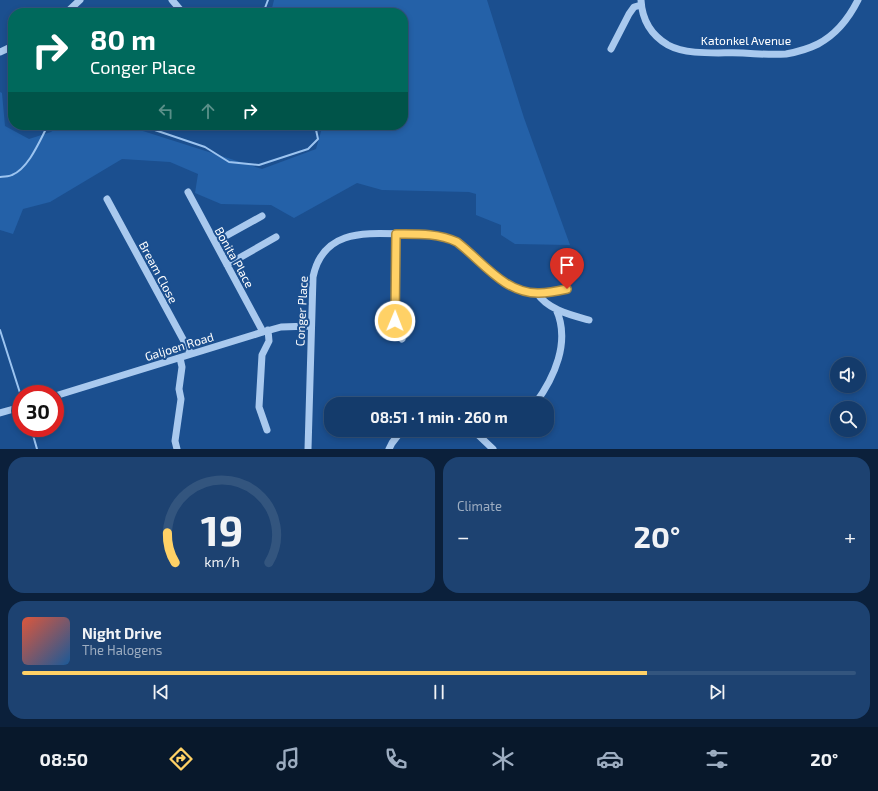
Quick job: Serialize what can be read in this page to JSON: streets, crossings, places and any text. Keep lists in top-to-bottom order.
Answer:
{
  "streets": {
    "street": [
      "Katonkel Avenue",
      "Bonita Place",
      "Bream Close",
      "Conger Place",
      "Galjoen Road"
    ]
  },
  "crossings": [
    ["Bonita Place", "Galjoen Road"],
    ["Bream Close", "Galjoen Road"],
    ["Conger Place", "Galjoen Road"]
  ],
  "page": {
    "turn": ["80 m", "Conger Place"],
    "limit": "30",
    "trip": "08:51 · 1 min · 260 m",
    "tile": "Climate",
    "heat": ["−", "20°", "+"],
    "song": ["Night Drive", "The Halogens"],
    "tabs": ["08:50", "20°"],
    "gauge": ["19", "km/h"]
  }
}
